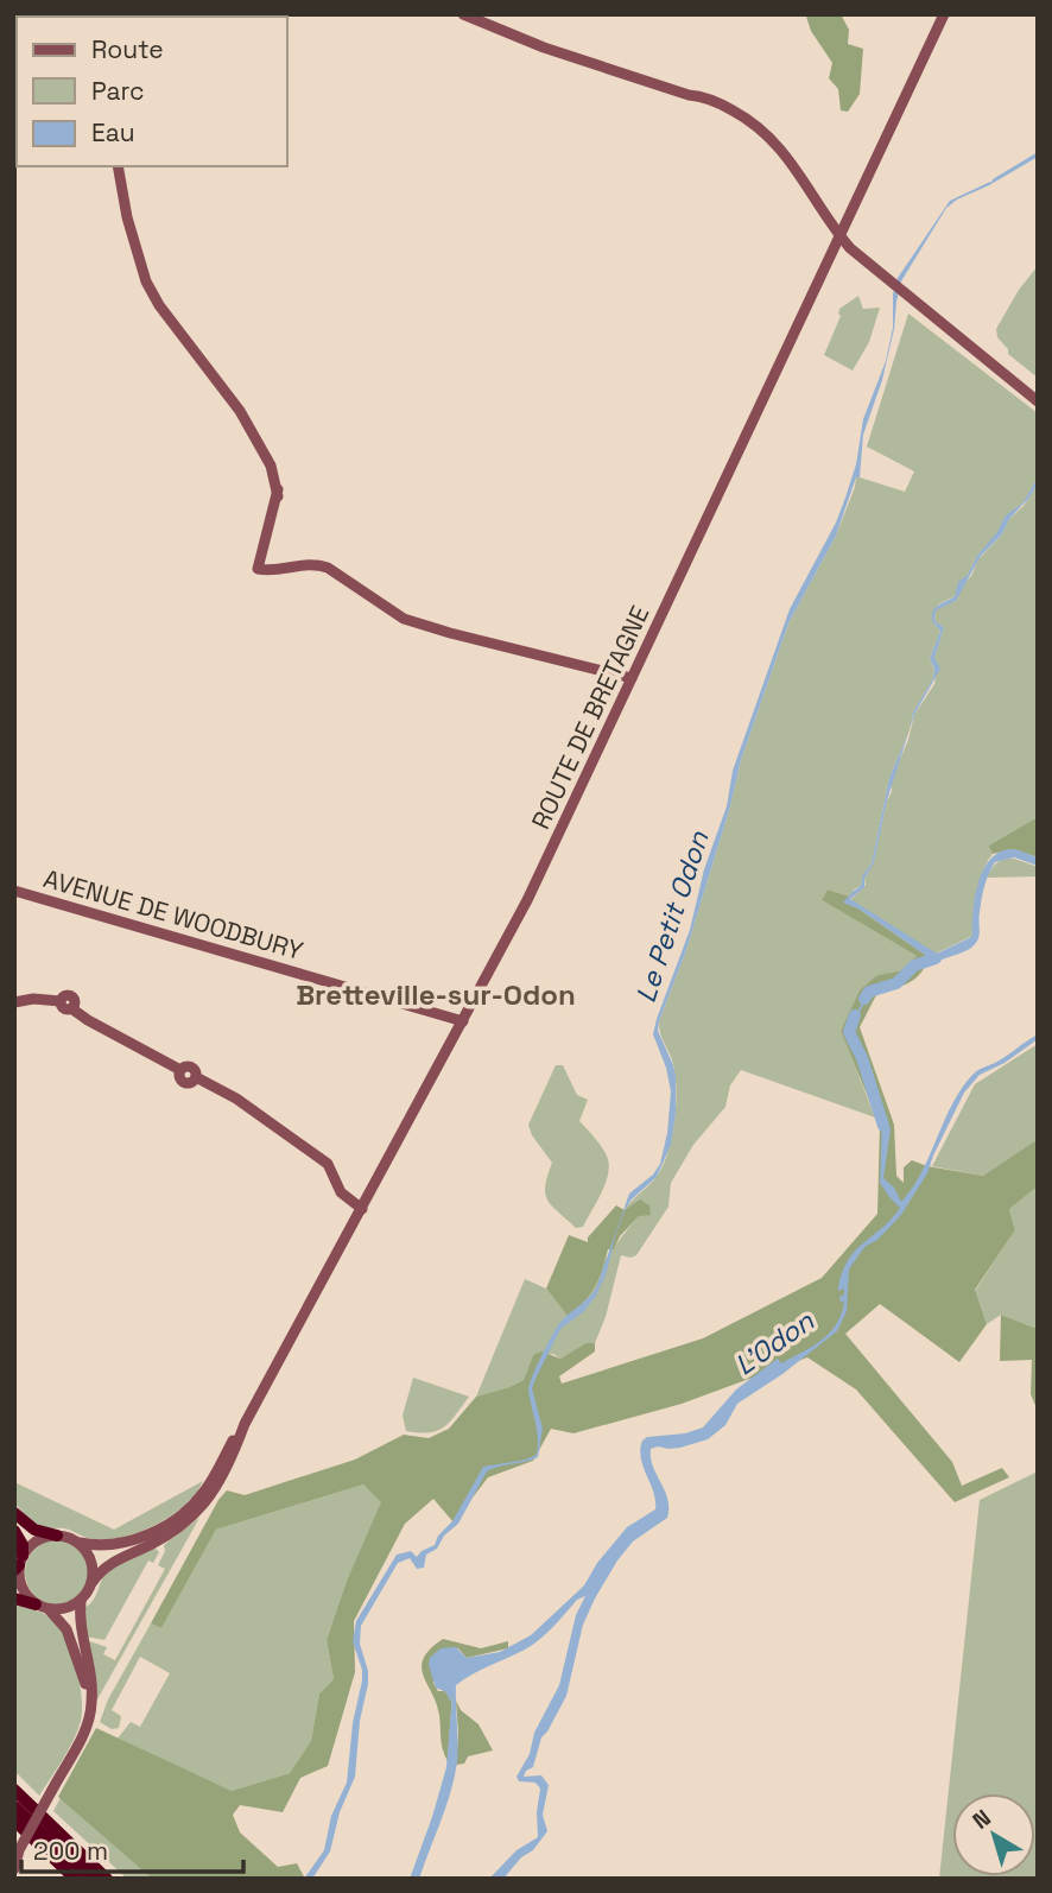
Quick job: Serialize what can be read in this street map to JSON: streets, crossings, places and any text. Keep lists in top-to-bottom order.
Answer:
{
  "streets": {
    "main road": ["ROUTE DE BRETAGNE", "AVENUE DE WOODBURY"]
  },
  "crossings": [
    ["ROUTE DE BRETAGNE", "AVENUE DE WOODBURY"]
  ],
  "districts": ["Bretteville-sur-Odon"],
  "water": ["Le Petit Odon", "L'Odon"],
  "legend": ["Route", "Parc", "Eau"],
  "scale_bar": "200 m",
  "north": "top left"
}
